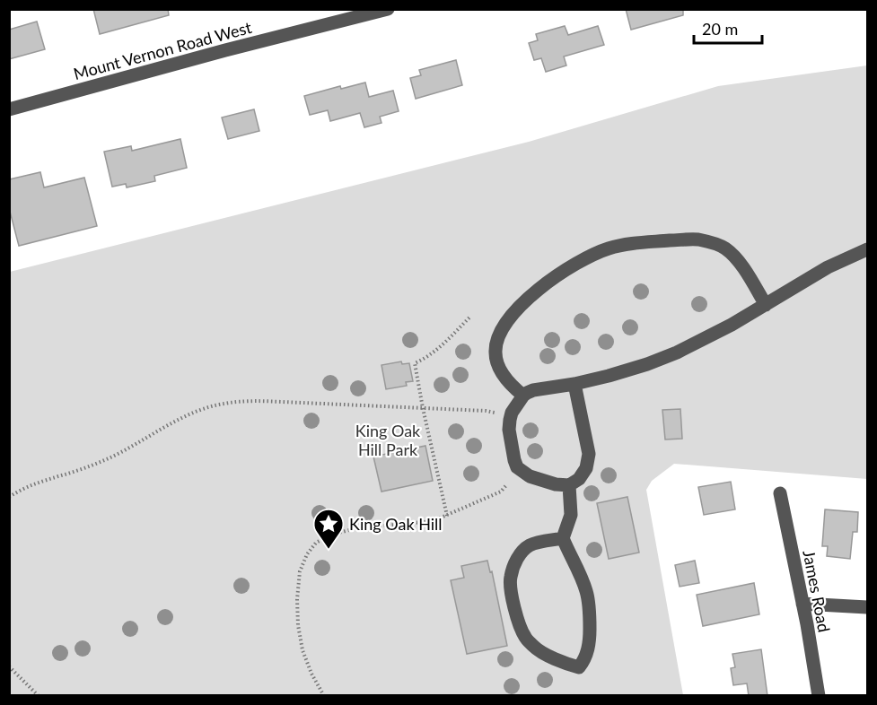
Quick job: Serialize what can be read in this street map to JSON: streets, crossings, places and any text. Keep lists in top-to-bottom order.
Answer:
{
  "streets": {
    "street": ["Mount Vernon Road West", "James Road"]
  },
  "parks": ["King Oak Hill Park"],
  "places": {
    "place": ["King Oak Hill"]
  },
  "scale_bar": "20 m"
}
